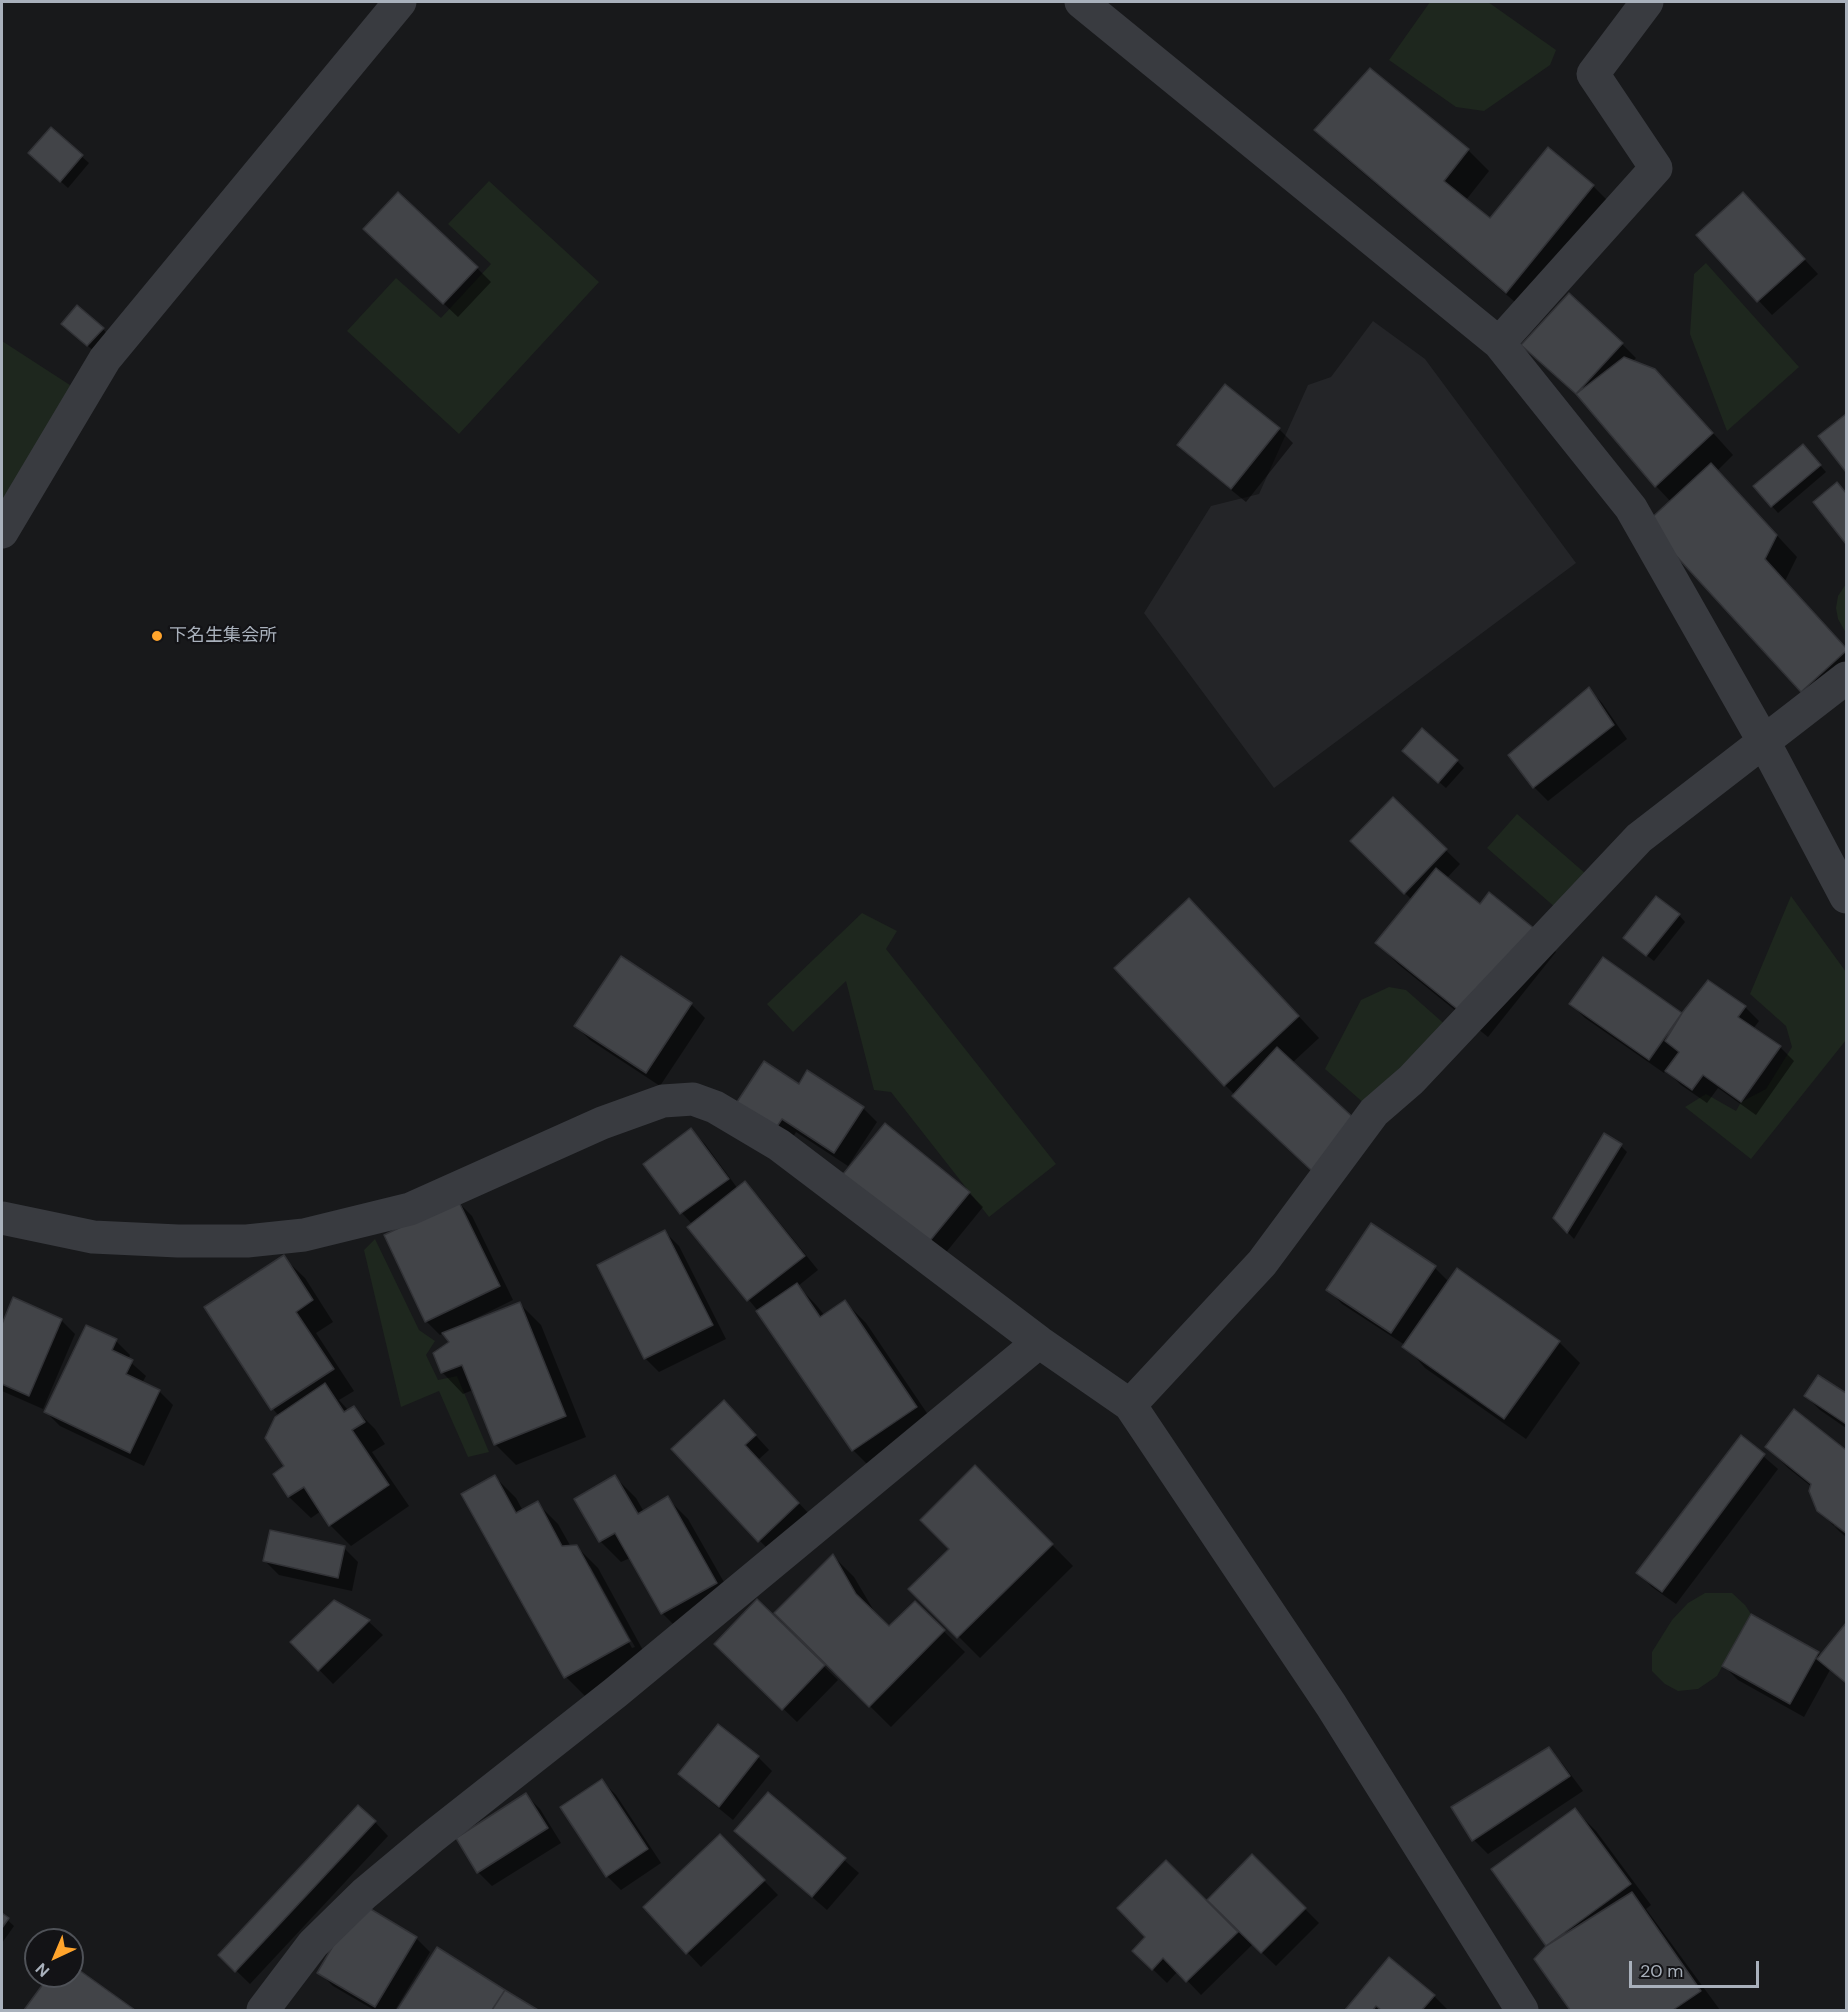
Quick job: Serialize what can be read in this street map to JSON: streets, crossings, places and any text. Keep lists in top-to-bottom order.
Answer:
{
  "places": ["下名生集会所"],
  "scale_bar": "20 m",
  "north": "bottom left"
}
